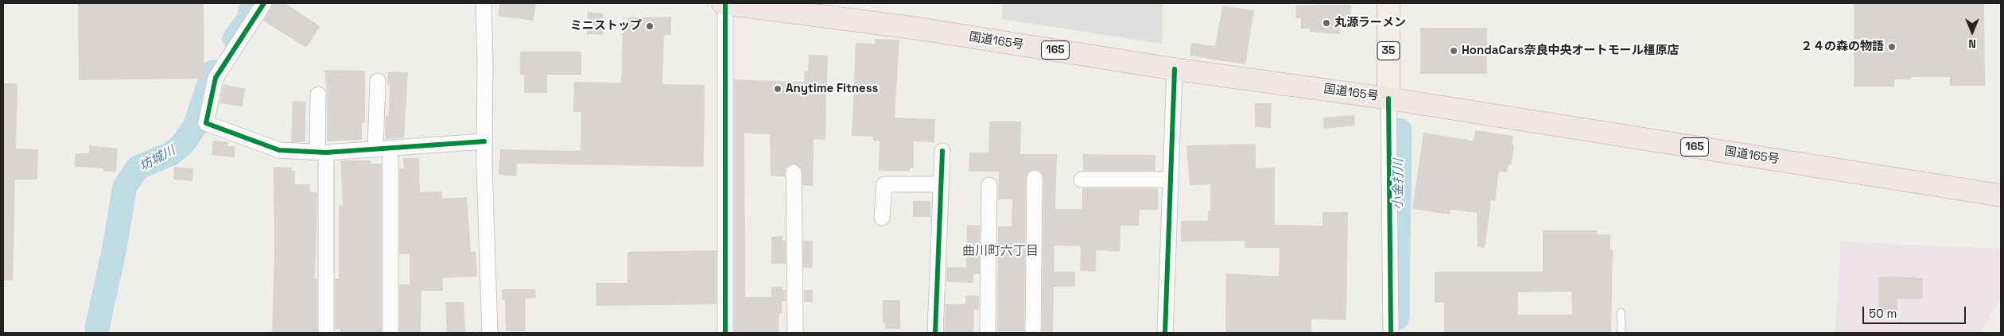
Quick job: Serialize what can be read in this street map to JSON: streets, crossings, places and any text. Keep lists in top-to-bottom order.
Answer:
{
  "streets": {
    "highway": ["国道165号", "165"],
    "main road": ["35"]
  },
  "crossings": [
    ["国道165号", "35"]
  ],
  "districts": ["曲川町六丁目"],
  "water": ["坊城川", "小金打川"],
  "places": [
    "丸源ラーメン",
    "ミニストップ",
    "２４の森の物語",
    "HondaCars奈良中央オートモール橿原店",
    "Anytime Fitness"
  ],
  "scale_bar": "50 m",
  "north": "bottom"
}
